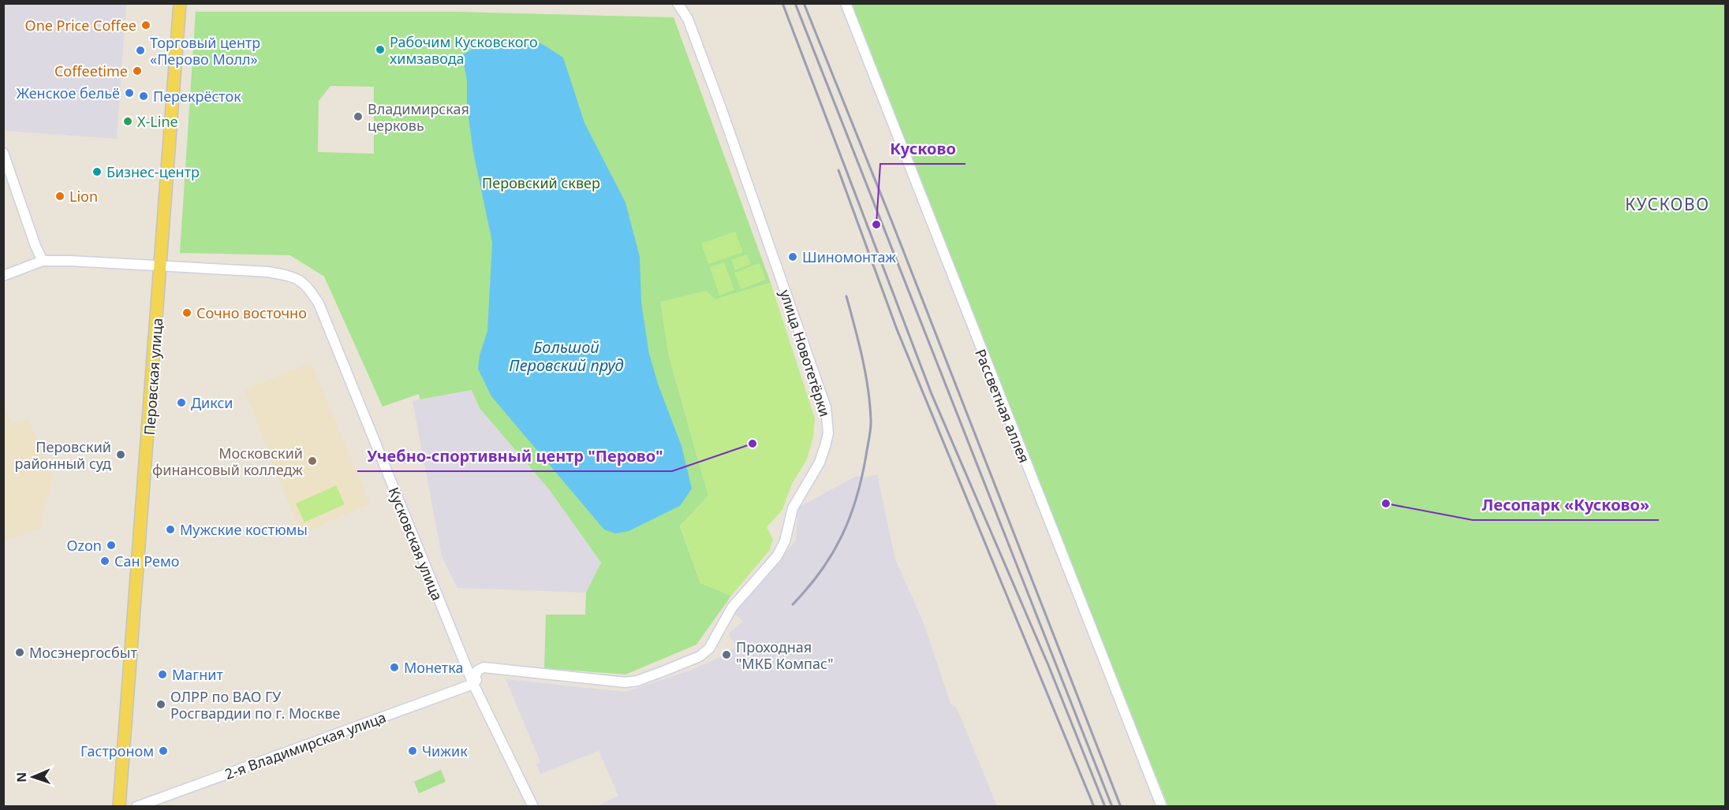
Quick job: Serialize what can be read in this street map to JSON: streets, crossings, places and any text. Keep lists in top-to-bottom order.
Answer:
{
  "streets": {
    "main road": ["Перовская улица"],
    "street": [
      "улица Новотетёрки",
      "Рассветная аллея",
      "Кусковская улица",
      "2-я Владимирская улица"
    ]
  },
  "crossings": [
    ["улица Новотетёрки", "Кусковская улица"],
    ["улица Новотетёрки", "2-я Владимирская улица"],
    ["Перовская улица", "Кусковская улица"],
    ["Кусковская улица", "2-я Владимирская улица"]
  ],
  "districts": ["КУСКОВО"],
  "water": ["Большой Перовский пруд"],
  "parks": ["Перовский сквер"],
  "places": [
    "One Price Coffee",
    "Рабочим Кусковского химзавода",
    "Торговый центр «Перово Молл»",
    "Coffeetime",
    "Женское бельё",
    "Перекрёсток",
    "Владимирская церковь",
    "X-Line",
    "Бизнес-центр",
    "Lion",
    "Кусково",
    "Шиномонтаж",
    "Сочно восточно",
    "Дикси",
    "Учебно-спортивный центр \"Перово\"",
    "Перовский районный суд",
    "Московский финансовый колледж",
    "Лесопарк «Кусково»",
    "Мужские костюмы",
    "Ozon",
    "Сан Ремо",
    "Мосэнергосбыт",
    "Проходная \"МКБ Компас\"",
    "Монетка",
    "Магнит",
    "ОЛРР по ВАО ГУ Росгвардии по г. Москве",
    "Гастроном",
    "Чижик"
  ],
  "north": "left"
}
